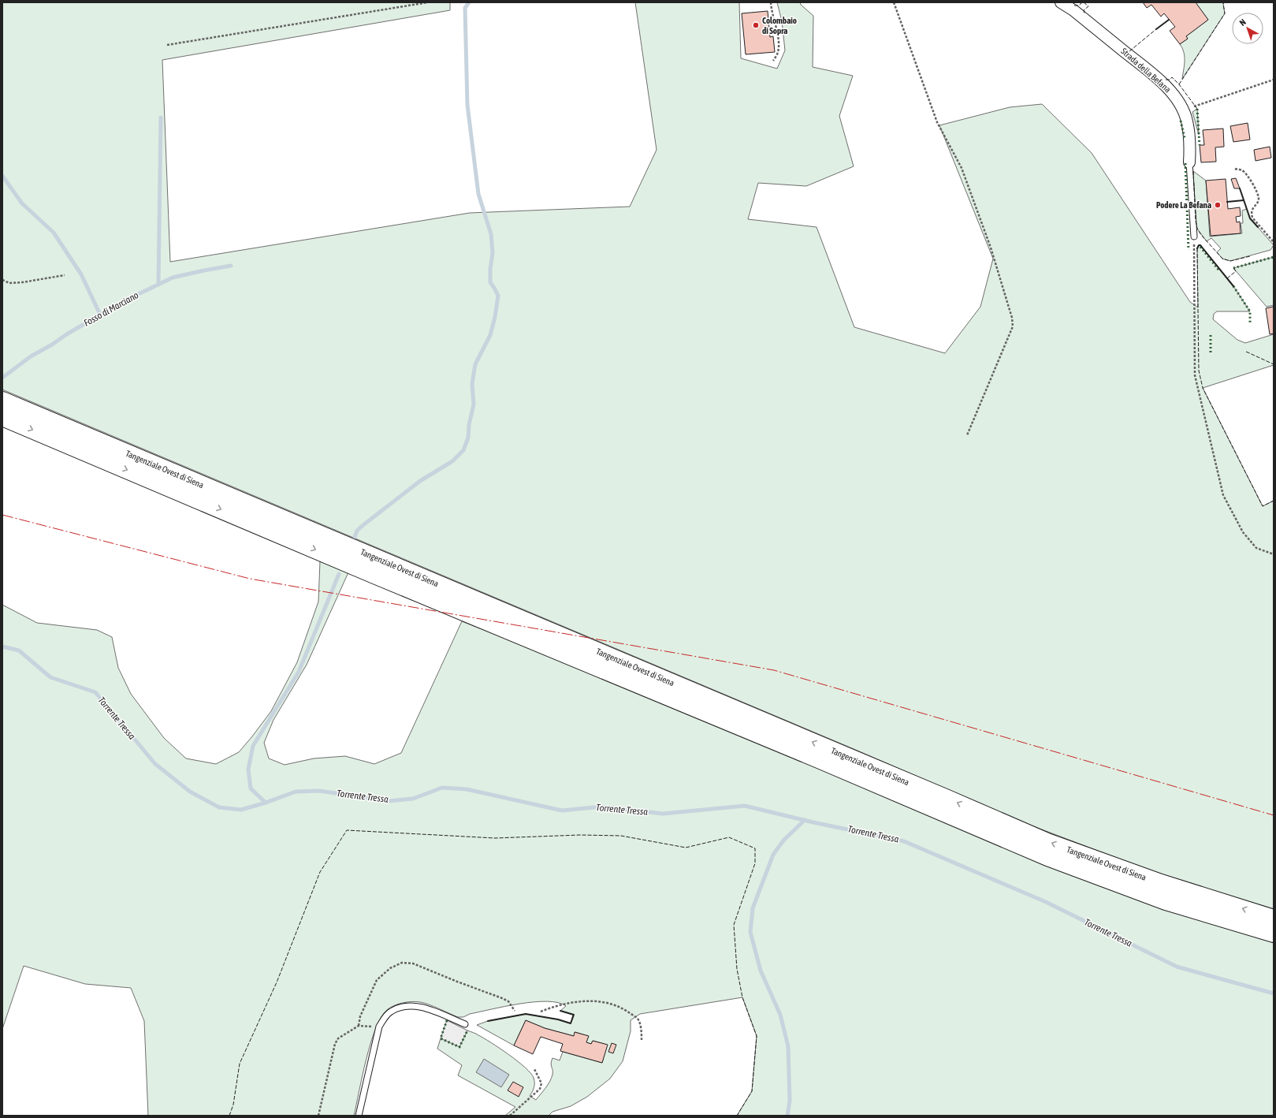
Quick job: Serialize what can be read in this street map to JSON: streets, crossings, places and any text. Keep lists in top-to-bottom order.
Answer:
{
  "streets": {
    "highway": ["Tangenziale Ovest di Siena"],
    "street": ["Strada della Befana"]
  },
  "water": ["Fosso di Marciano", "Torrente Tressa"],
  "places": ["Colombaio di Sopra", "Podere La Befana"],
  "north": "top left"
}
